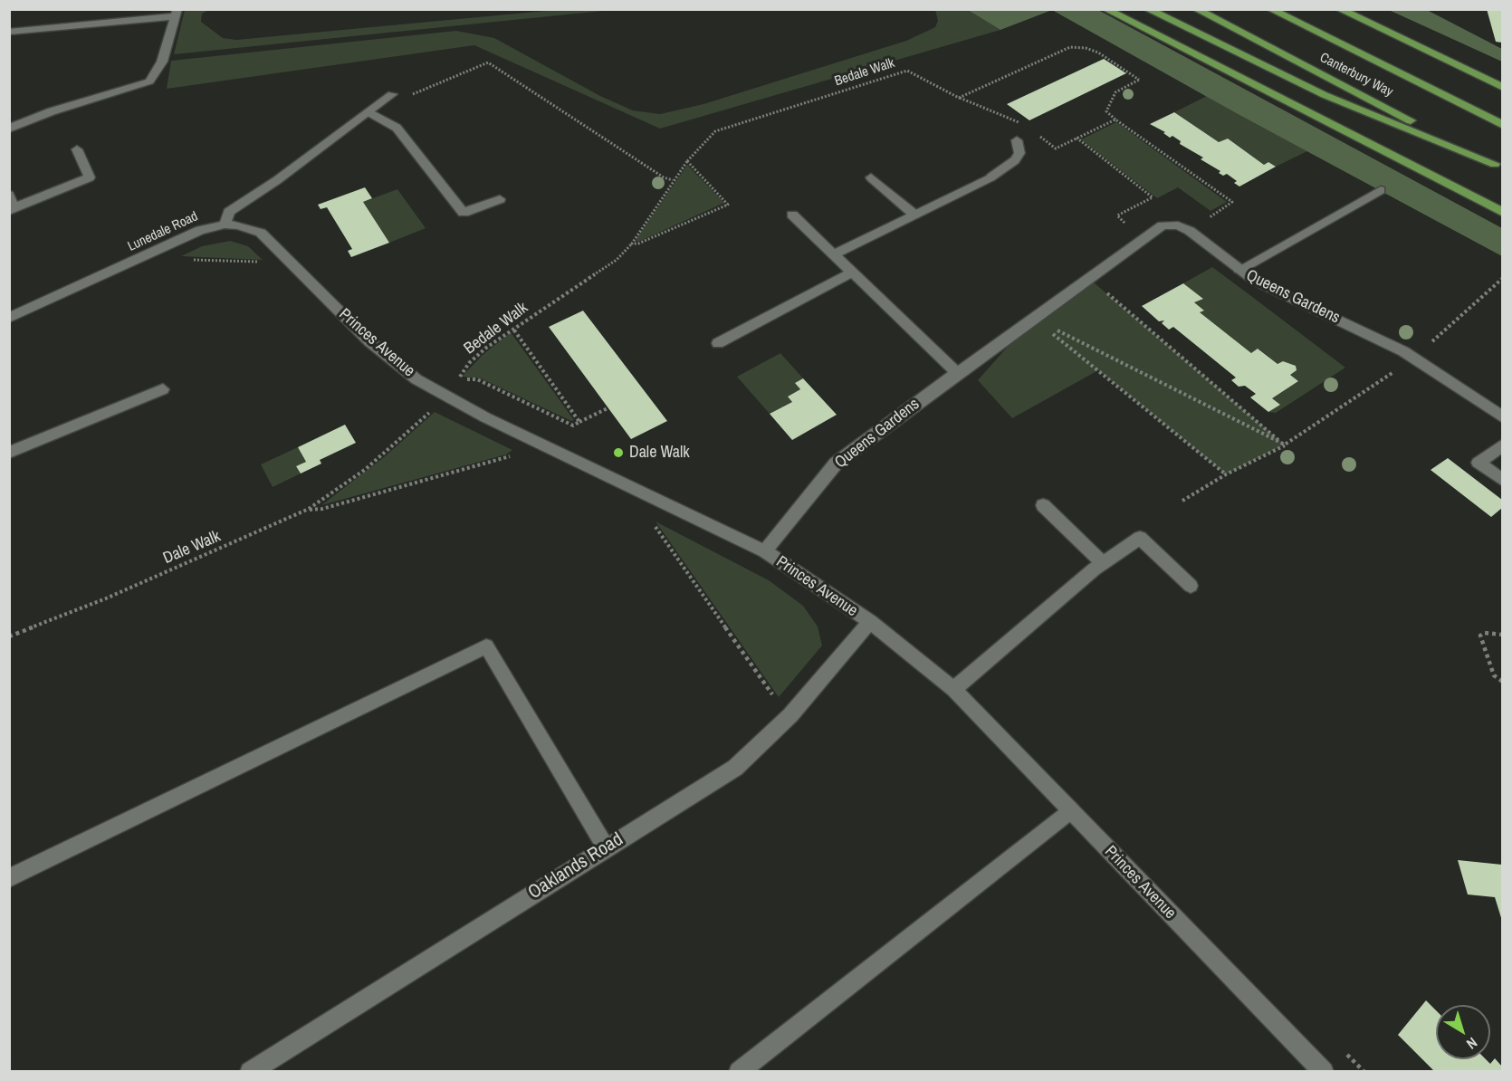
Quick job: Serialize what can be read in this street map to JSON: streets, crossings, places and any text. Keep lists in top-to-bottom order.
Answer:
{
  "streets": {
    "highway": ["Canterbury Way"],
    "street": [
      "Lunedale Road",
      "Queens Gardens",
      "Princes Avenue",
      "Oaklands Road"
    ],
    "path": ["Bedale Walk", "Dale Walk"]
  },
  "crossings": [
    ["Lunedale Road", "Princes Avenue"],
    ["Queens Gardens", "Princes Avenue"],
    ["Princes Avenue", "Dale Walk"],
    ["Princes Avenue", "Oaklands Road"]
  ],
  "places": ["Dale Walk"],
  "north": "bottom right"
}
